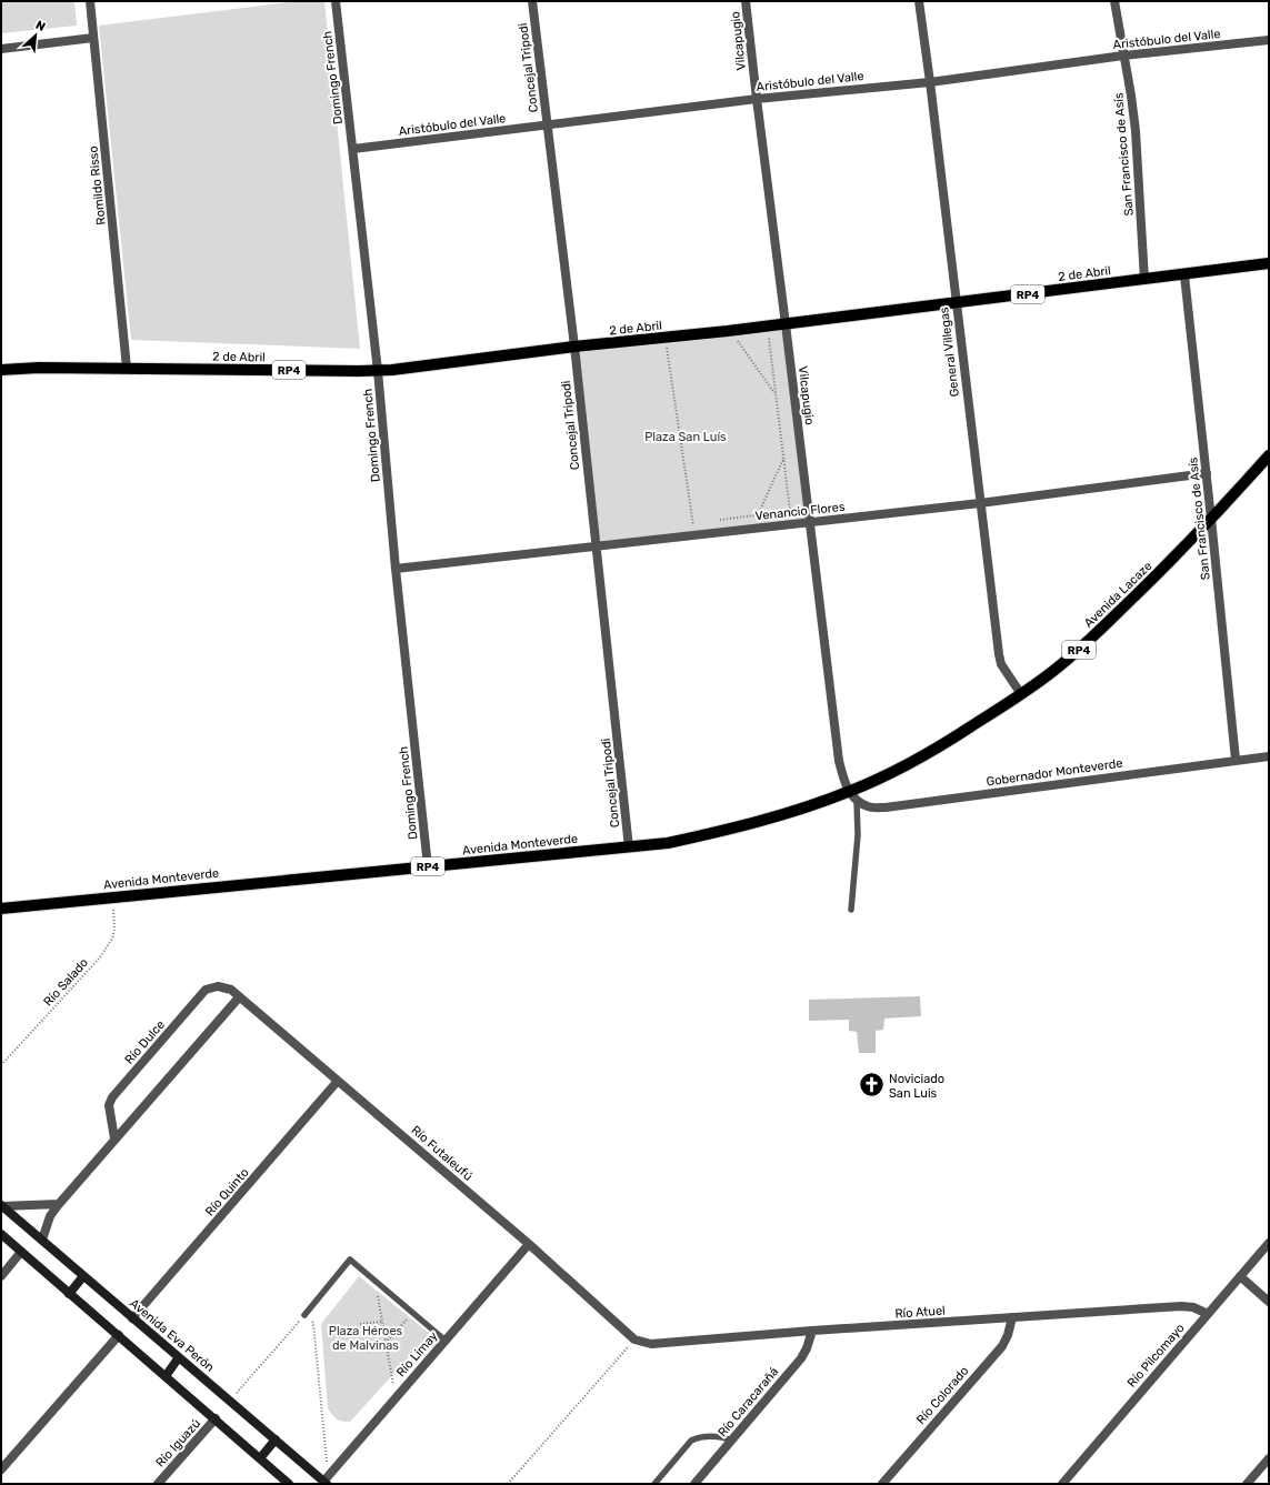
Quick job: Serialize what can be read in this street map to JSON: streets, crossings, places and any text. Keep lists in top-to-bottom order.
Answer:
{
  "streets": {
    "main road": [
      "2 de Abril",
      "RP4",
      "Avenida Lacaze",
      "Avenida Monteverde",
      "Avenida Eva Perón"
    ],
    "street": [
      "Aristóbulo del Valle",
      "Vilcapugio",
      "Concejal Tripodi",
      "Domingo French",
      "San Francisco de Asís",
      "Romildo Risso",
      "General Villegas",
      "Venancio Flores",
      "Gobernador Monteverde",
      "Río Dulce",
      "Río Futaleufú",
      "Río Quinto",
      "Río Atuel",
      "Río Limay",
      "Río Pilcomayo",
      "Río Colorado",
      "Río Caracarañá",
      "Río Iguazú"
    ],
    "path": ["Río Salado"]
  },
  "crossings": [
    ["Aristóbulo del Valle", "Vilcapugio"],
    ["Aristóbulo del Valle", "Concejal Tripodi"],
    ["Aristóbulo del Valle", "Domingo French"],
    ["Aristóbulo del Valle", "San Francisco de Asís"],
    ["Aristóbulo del Valle", "General Villegas"],
    ["Vilcapugio", "2 de Abril"],
    ["Vilcapugio", "Venancio Flores"],
    ["Vilcapugio", "Avenida Lacaze"],
    ["Vilcapugio", "Avenida Monteverde"],
    ["Concejal Tripodi", "2 de Abril"],
    ["Concejal Tripodi", "Venancio Flores"],
    ["Concejal Tripodi", "Avenida Monteverde"],
    ["Domingo French", "2 de Abril"],
    ["Domingo French", "Venancio Flores"],
    ["Domingo French", "Avenida Monteverde"],
    ["San Francisco de Asís", "2 de Abril"],
    ["San Francisco de Asís", "Venancio Flores"],
    ["San Francisco de Asís", "Avenida Lacaze"],
    ["San Francisco de Asís", "Gobernador Monteverde"],
    ["Romildo Risso", "2 de Abril"],
    ["2 de Abril", "General Villegas"],
    ["General Villegas", "Venancio Flores"],
    ["General Villegas", "Avenida Lacaze"],
    ["Avenida Lacaze", "Avenida Monteverde"],
    ["Avenida Monteverde", "Río Salado"],
    ["Río Dulce", "Río Futaleufú"],
    ["Río Futaleufú", "Río Quinto"],
    ["Río Futaleufú", "Río Atuel"],
    ["Río Futaleufú", "Río Limay"],
    ["Río Quinto", "Avenida Eva Perón"],
    ["Río Atuel", "Río Pilcomayo"],
    ["Río Atuel", "Río Colorado"],
    ["Río Atuel", "Río Caracarañá"],
    ["Avenida Eva Perón", "Río Limay"]
  ],
  "parks": ["Plaza San Luís", "Plaza Héroes de Malvinas"],
  "places": {
    "church": ["Noviciado San Luis"]
  },
  "north": "top right"
}
